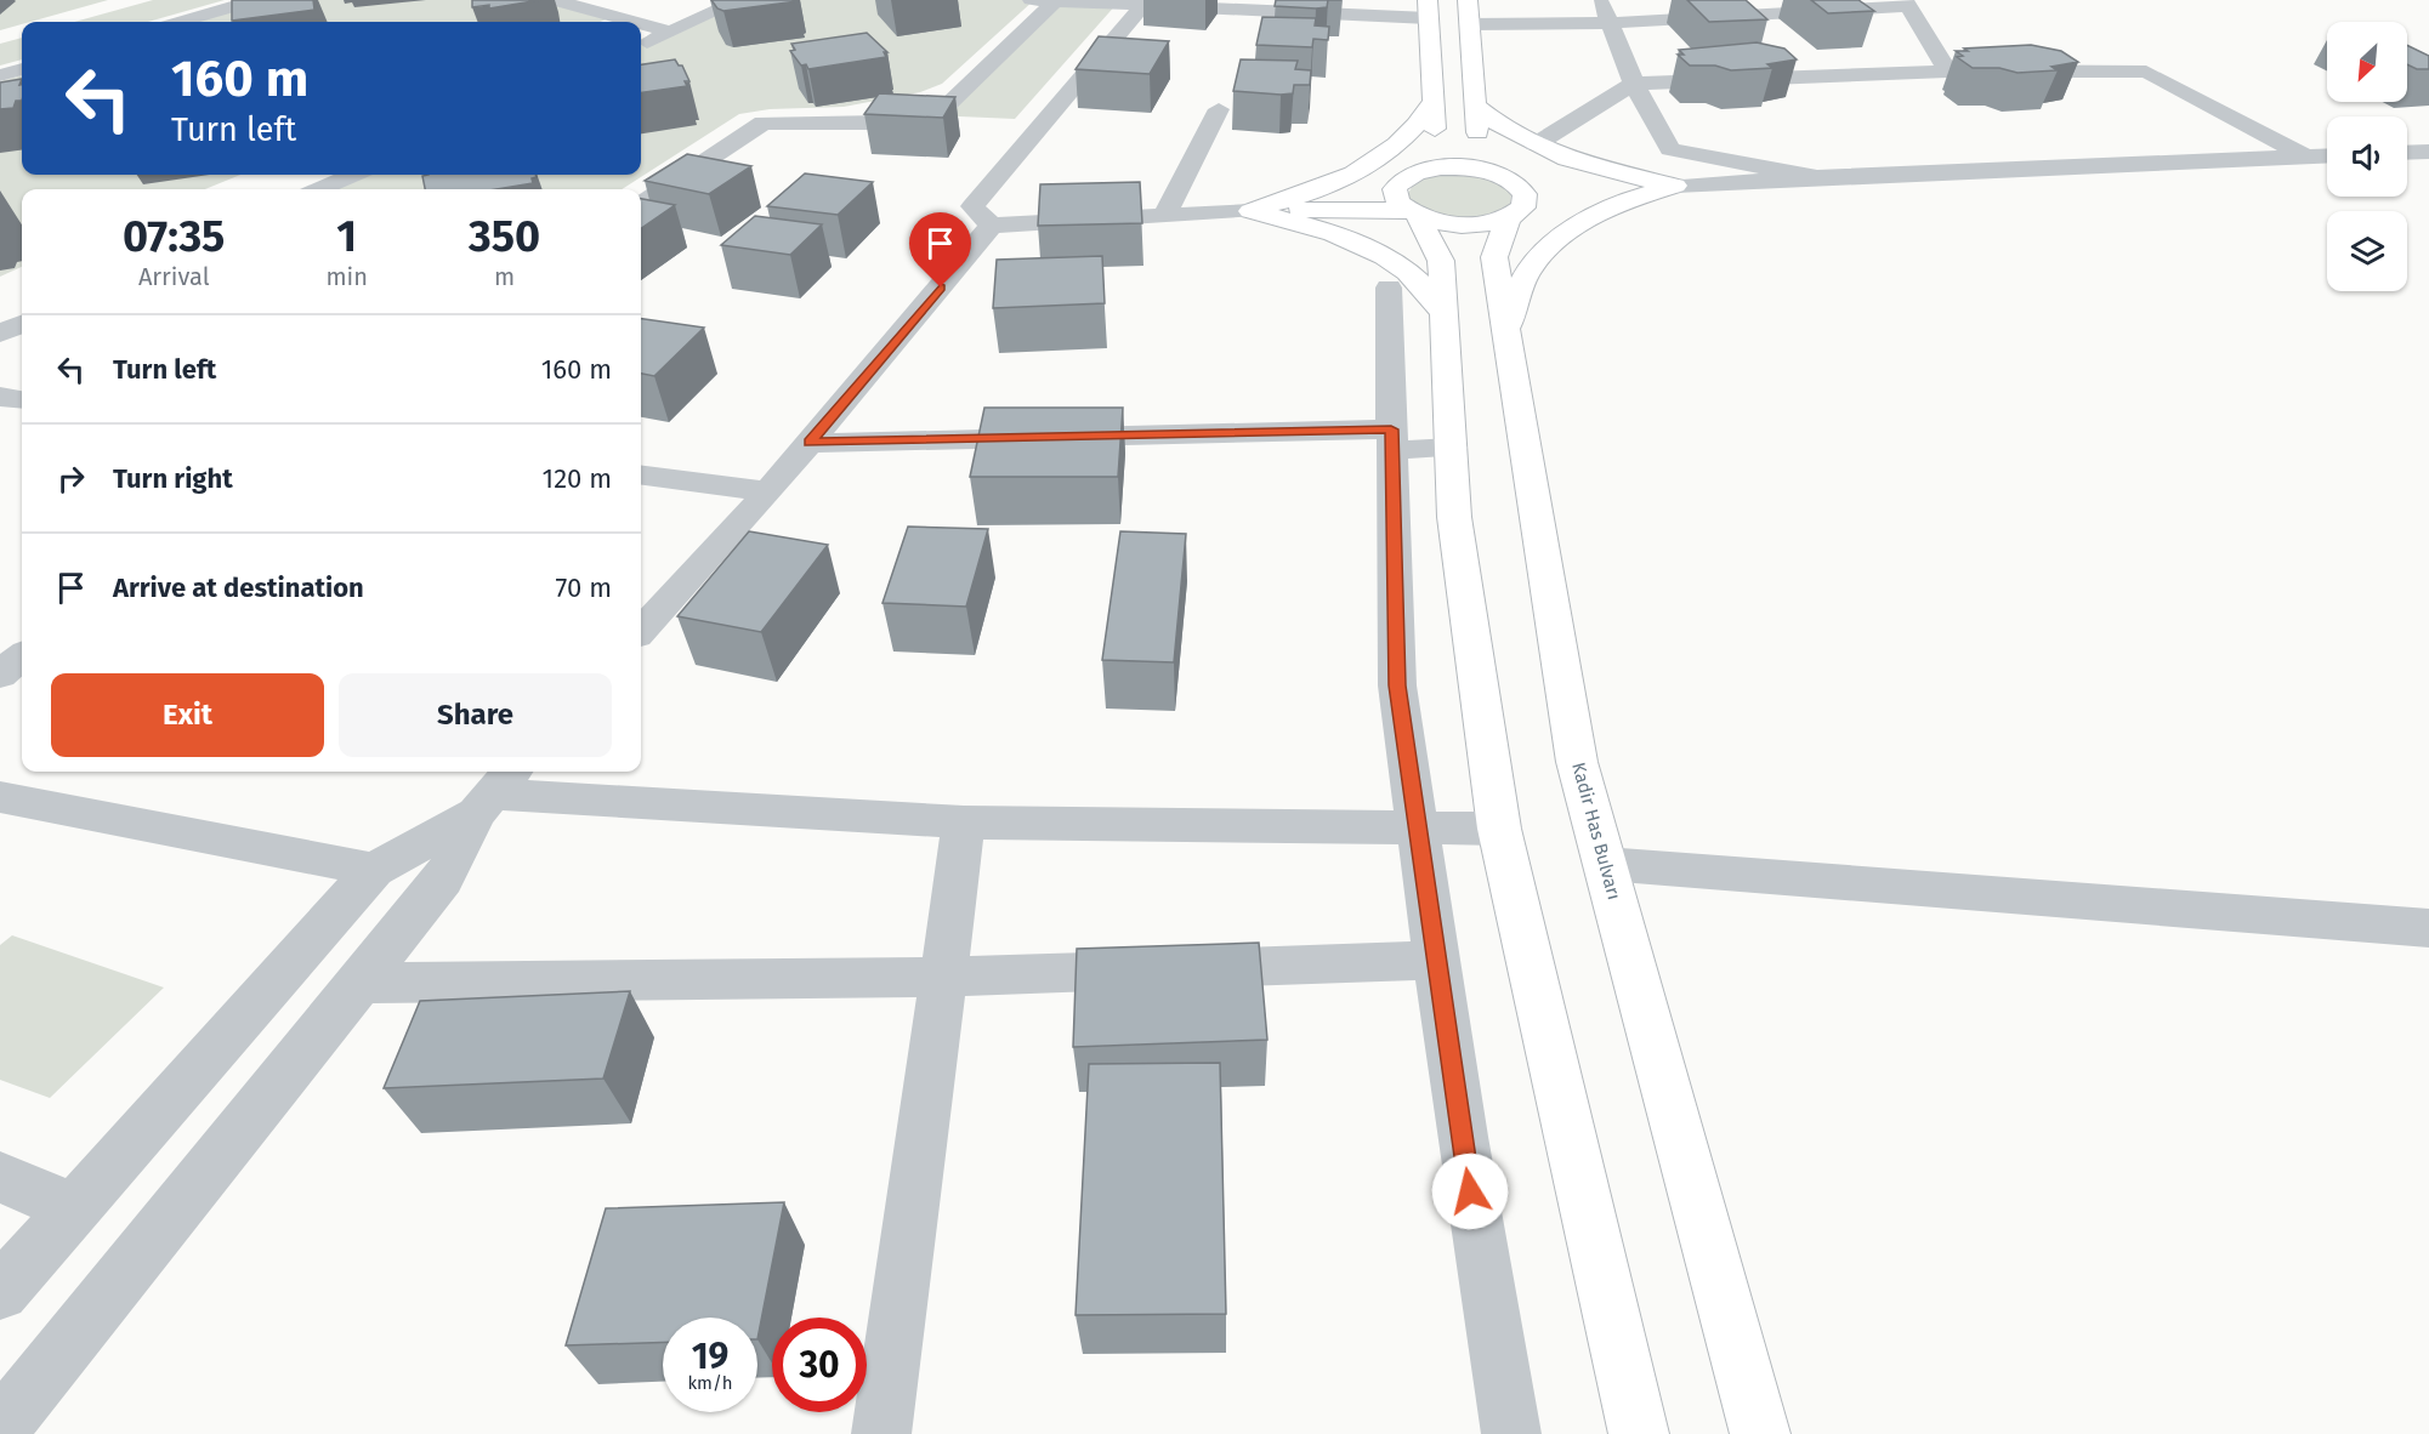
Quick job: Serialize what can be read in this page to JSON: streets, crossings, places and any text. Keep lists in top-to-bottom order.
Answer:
{
  "streets": {
    "highway": ["Kadir Has Bulvarı"]
  },
  "north": "bottom left",
  "page": {
    "turn": ["160 m", "Turn left"],
    "eta": [
      "07:35",
      "Arrival",
      "1",
      "min",
      "350",
      "m"
    ],
    "list": [
      {
        "name": "Turn left",
        "value": "160 m"
      },
      {
        "name": "Turn right",
        "value": "120 m"
      },
      {
        "name": "Arrive at destination",
        "value": "70 m"
      }
    ],
    "buttons": ["Exit", "Share"],
    "speed": "19 km/h",
    "limit": "30"
  }
}
